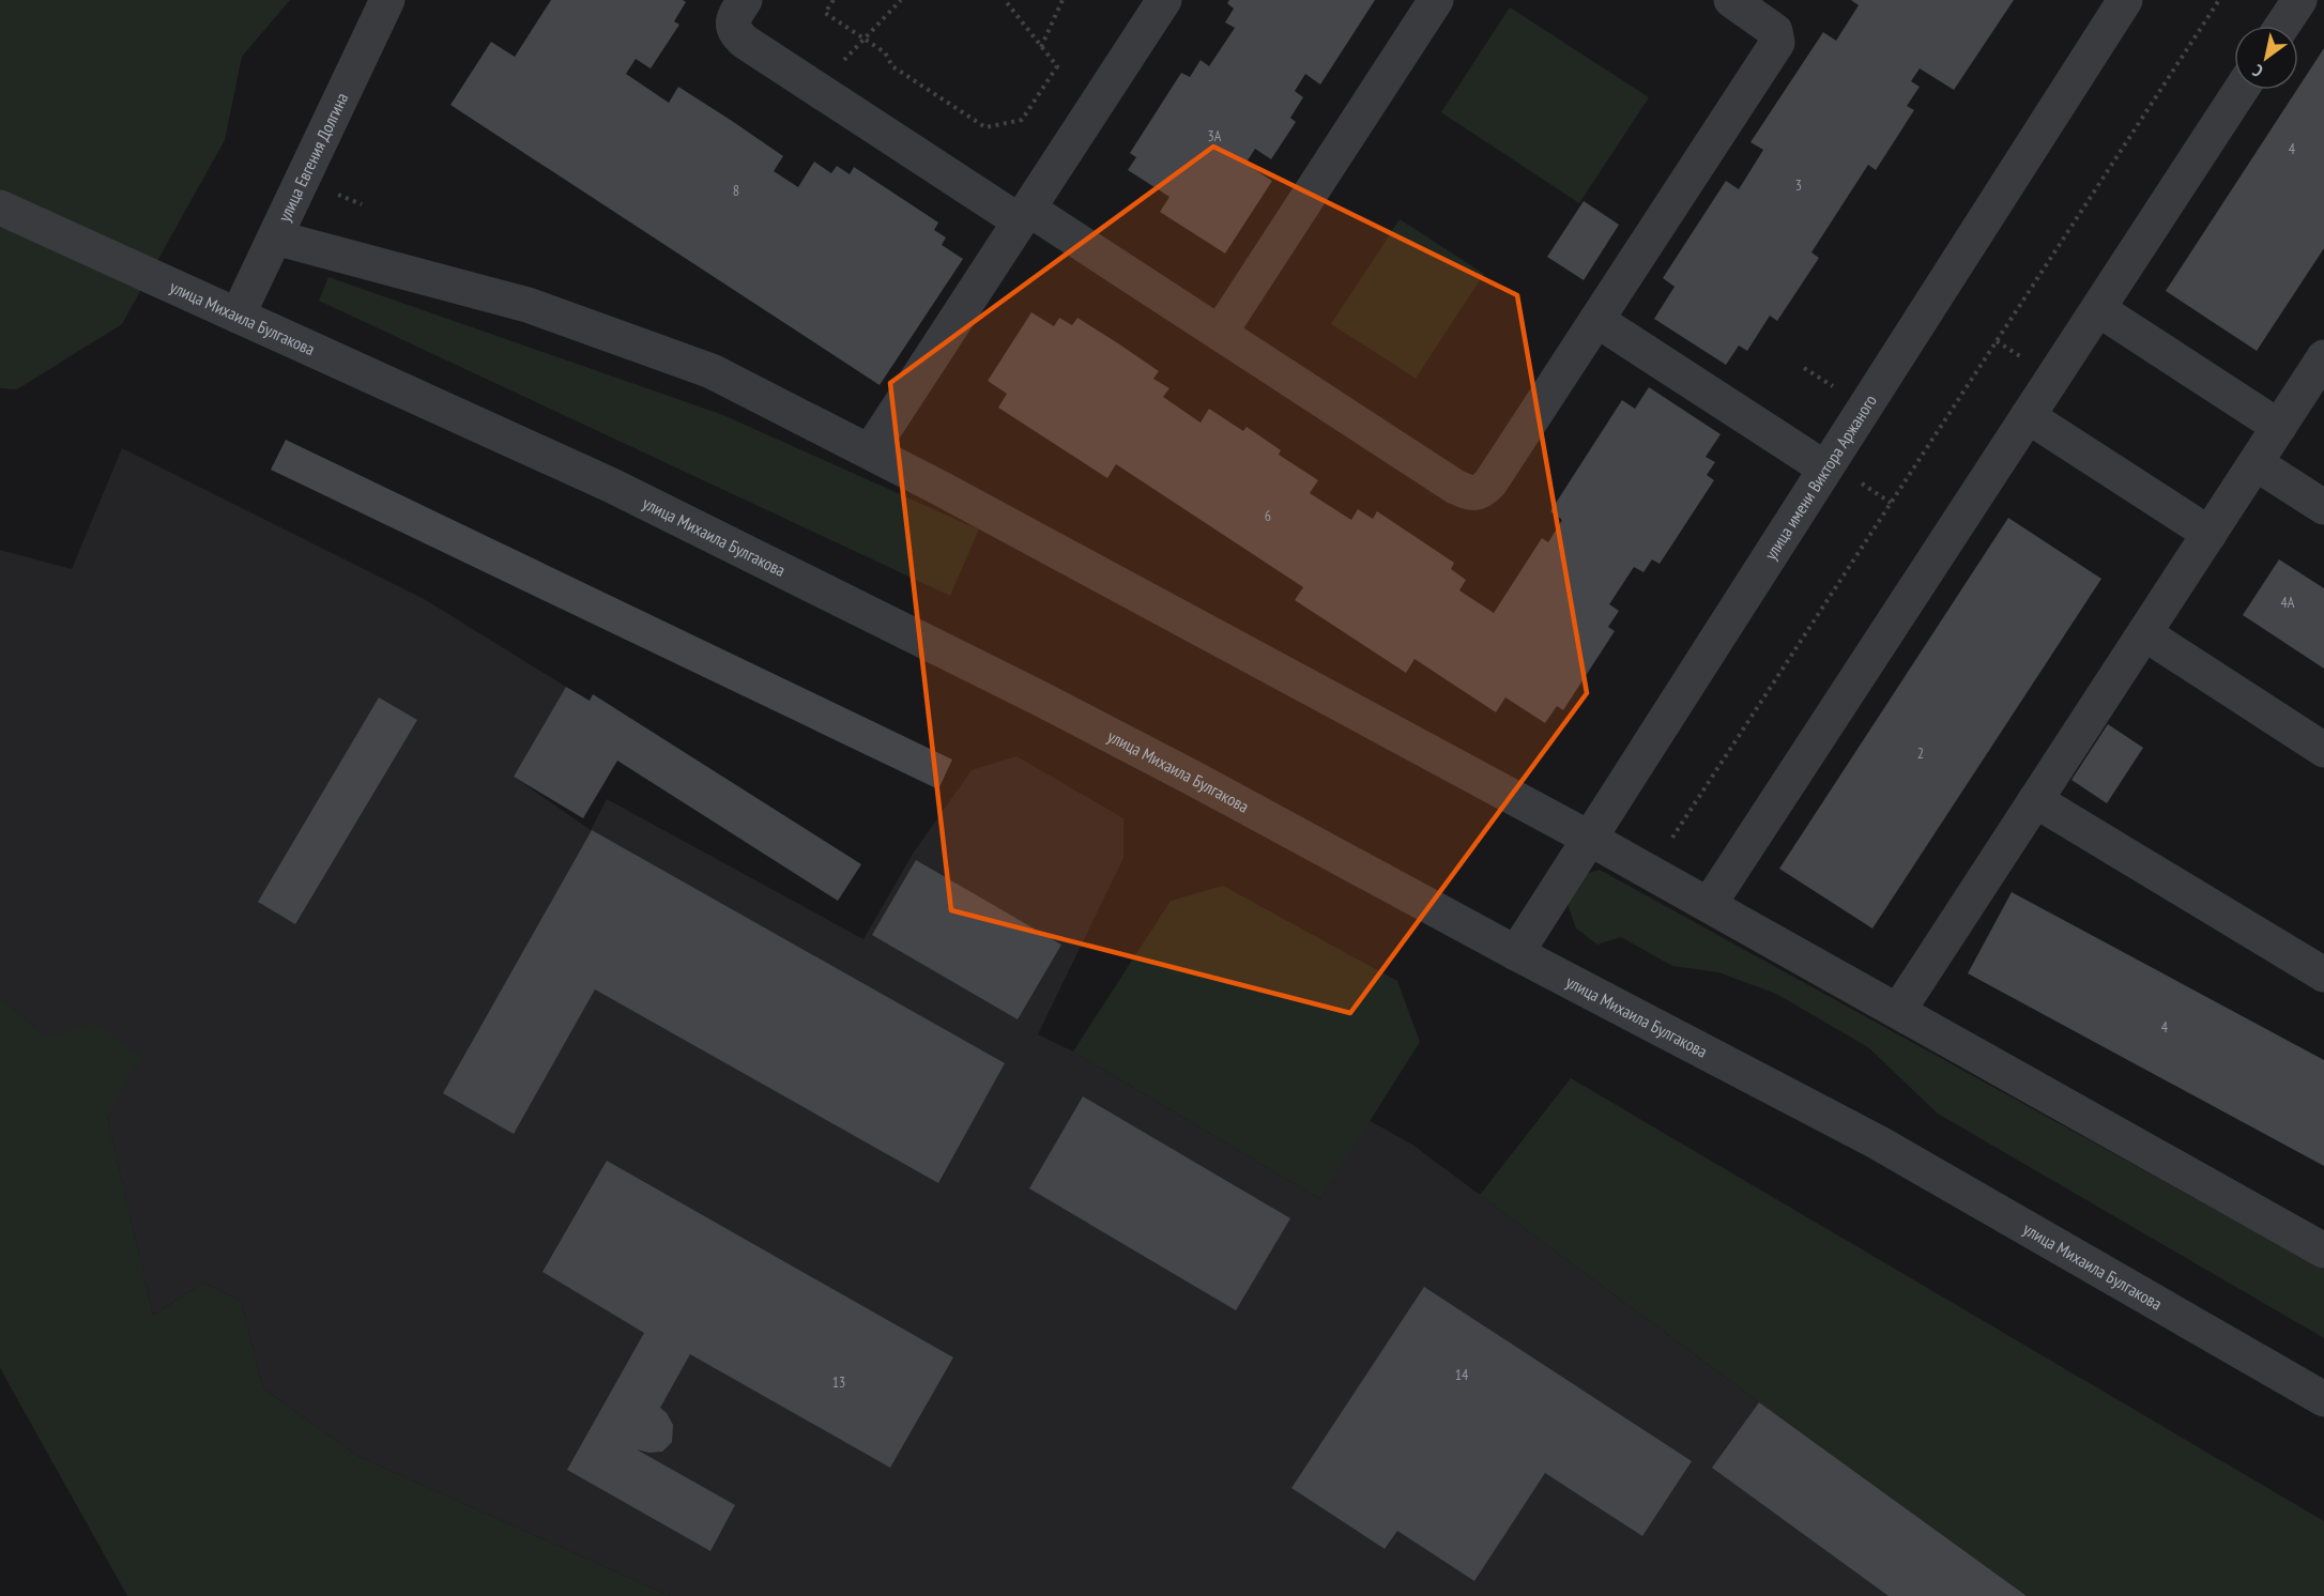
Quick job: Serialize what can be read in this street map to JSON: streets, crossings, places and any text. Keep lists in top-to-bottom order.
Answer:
{
  "streets": {
    "street": ["улица Евгения Долгина", "улица Михаила Булгакова", "улица имени Виктора Аржаного"]
  },
  "crossings": [
    ["улица Евгения Долгина", "улица Михаила Булгакова"],
    ["улица Михаила Булгакова", "улица имени Виктора Аржаного"]
  ],
  "house_numbers": [
    "3А",
    "4",
    "3",
    "8",
    "6",
    "4А",
    "2",
    "4",
    "14",
    "13"
  ],
  "north": "bottom left"
}
